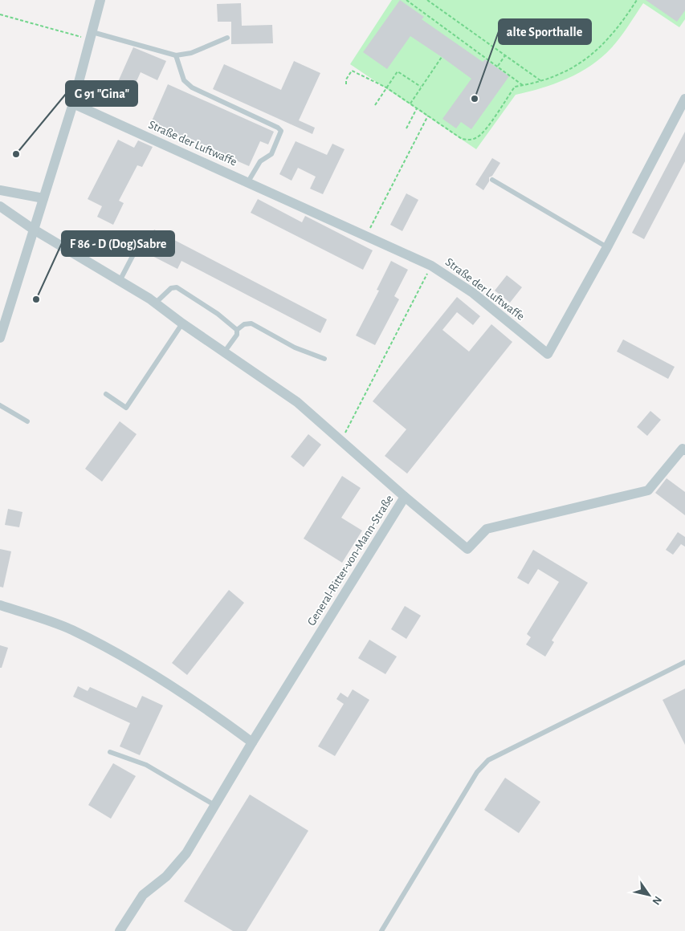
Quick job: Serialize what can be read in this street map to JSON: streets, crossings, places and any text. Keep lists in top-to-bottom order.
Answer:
{
  "streets": {
    "street": ["Straße der Luftwaffe", "General-Ritter-von-Mann-Straße"]
  },
  "places": ["alte Sporthalle", "G 91 \"Gina\"", "F 86 - D (Dog)Sabre"],
  "north": "bottom right"
}
